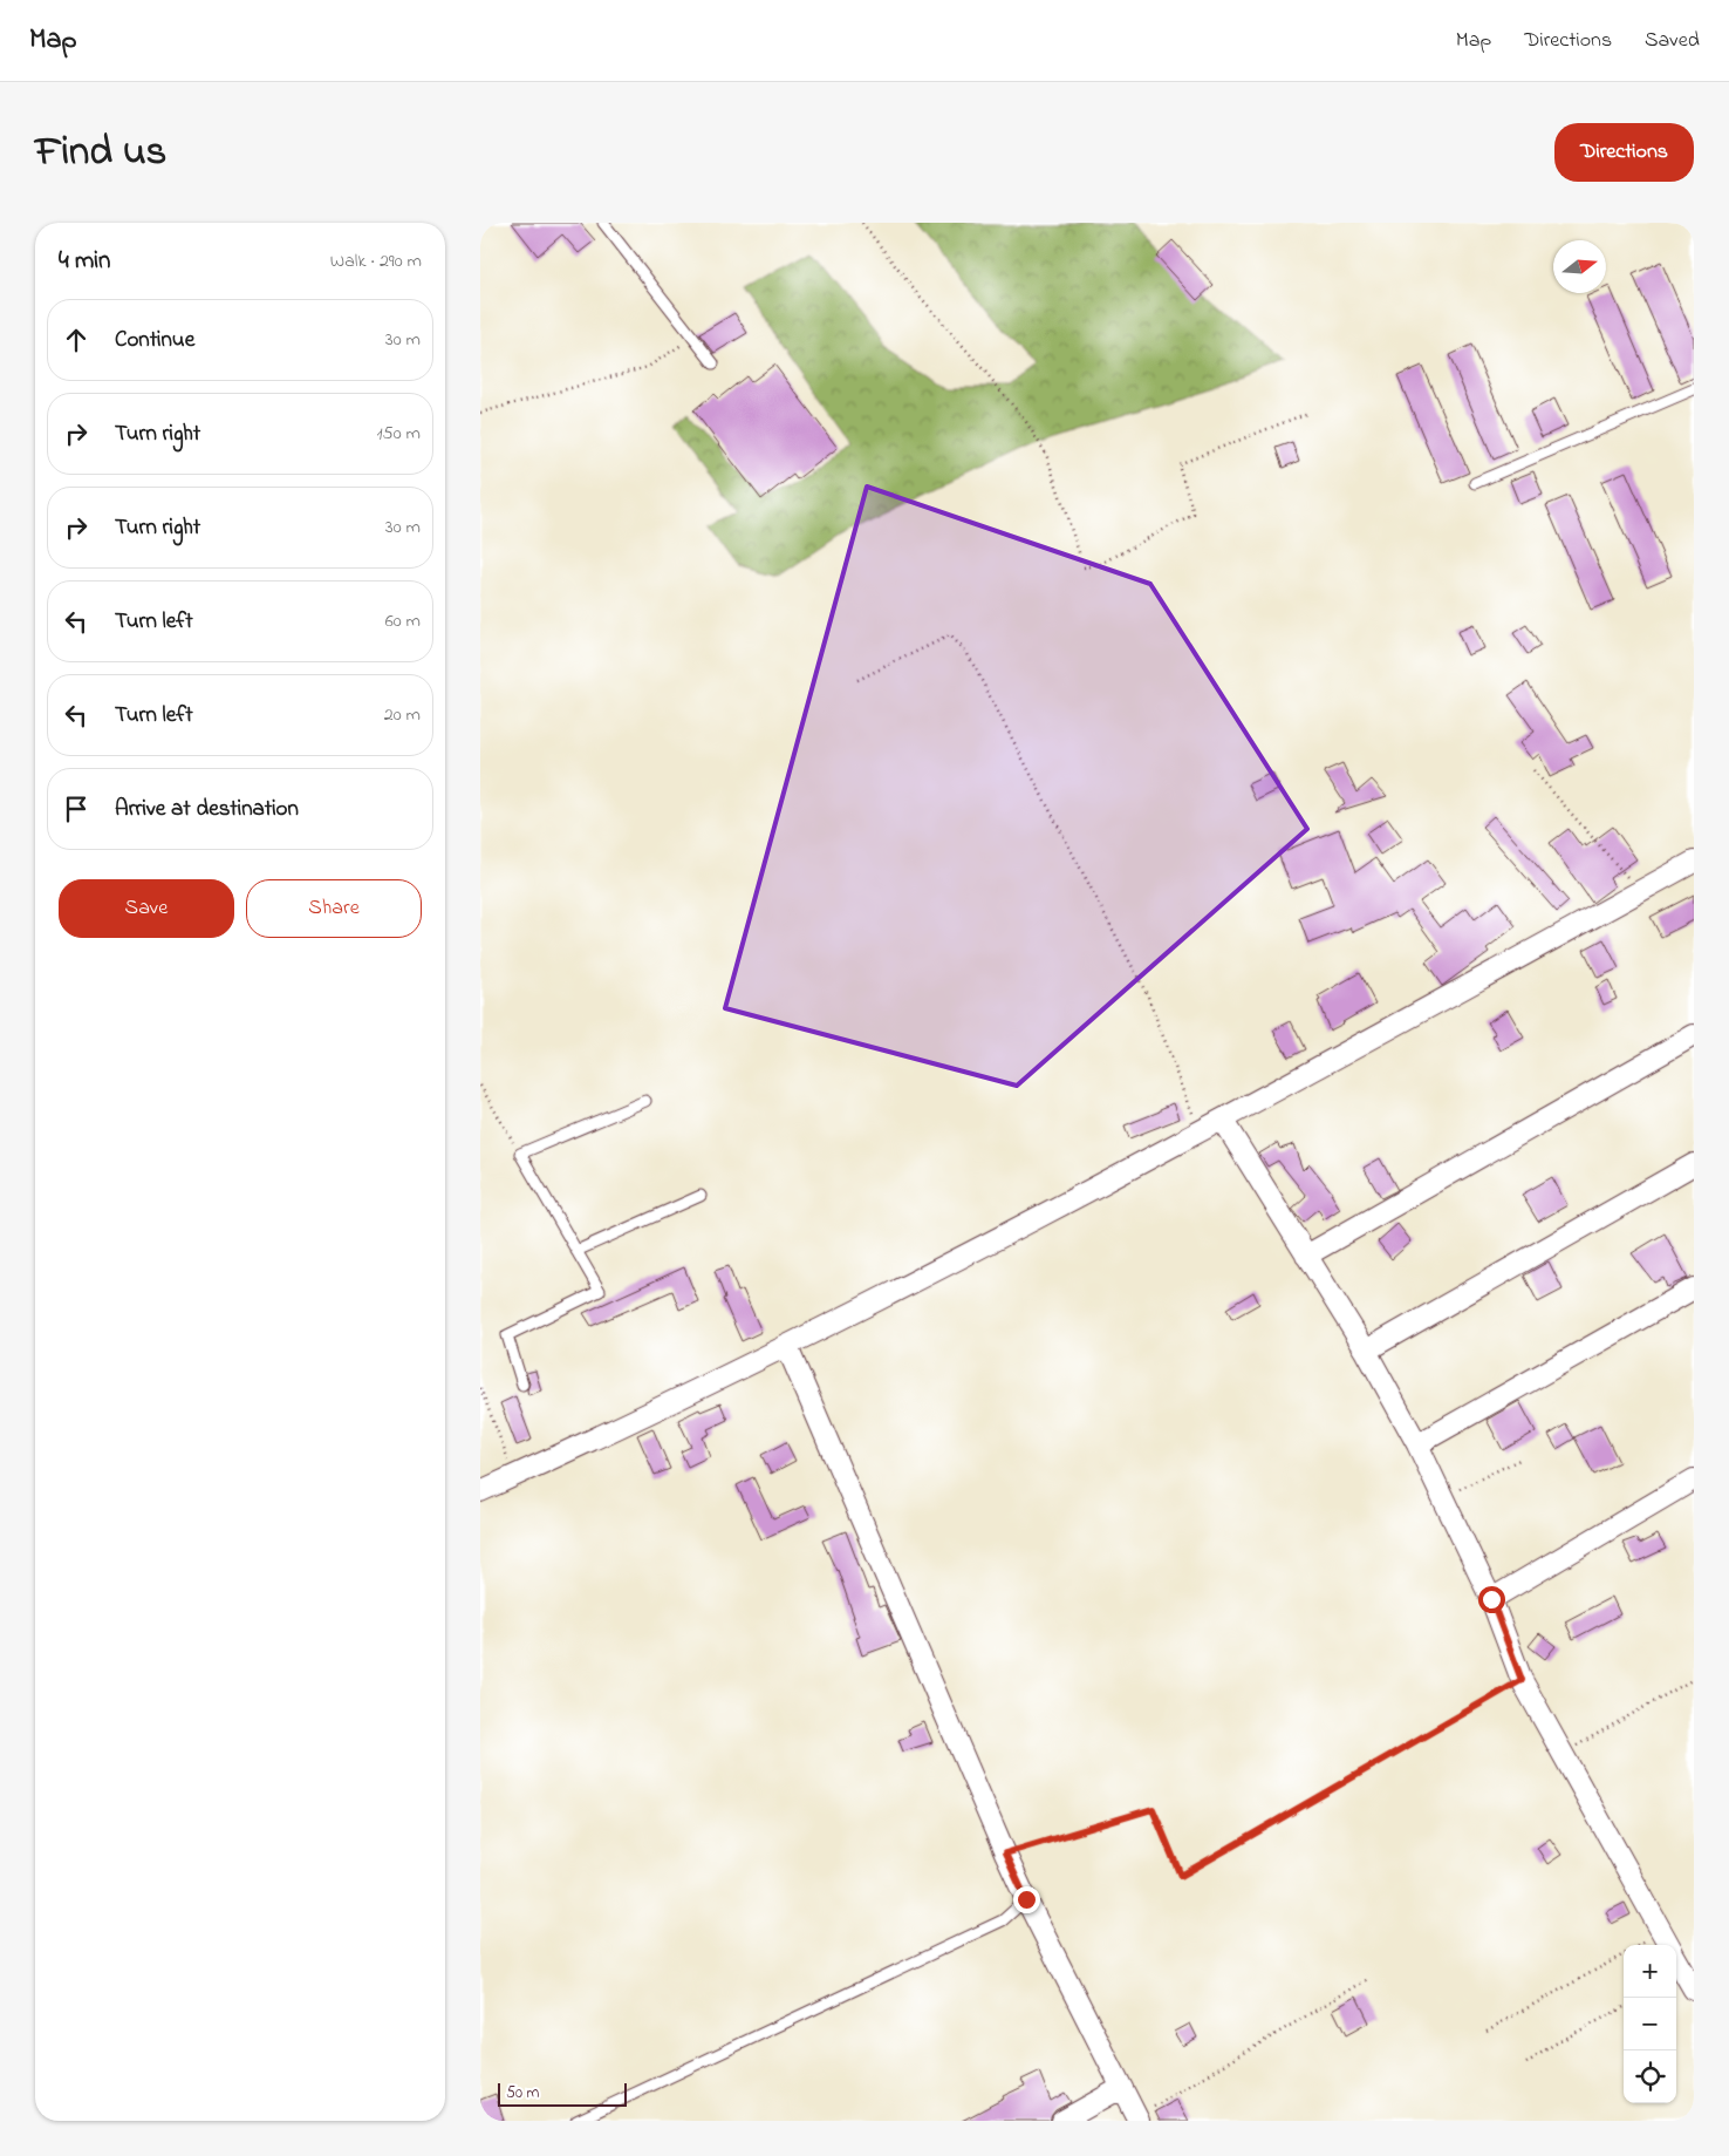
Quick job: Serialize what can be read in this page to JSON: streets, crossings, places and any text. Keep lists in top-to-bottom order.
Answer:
{
  "scale_bar": "50 m",
  "north": "right",
  "page": {
    "header": "Map",
    "nav": ["Map", "Directions", "Saved"],
    "title": "Find us",
    "buttons": [
      "Directions",
      ["Save", "Share"]
    ],
    "heading": ["4 min", "Walk · 290 m"],
    "list": [
      ["Continue", "30 m"],
      ["Turn right", "150 m"],
      ["Turn right", "30 m"],
      ["Turn left", "60 m"],
      ["Turn left", "20 m"],
      "Arrive at destination"
    ],
    "map_buttons": ["+", "−"],
    "scale": "50 m"
  }
}
